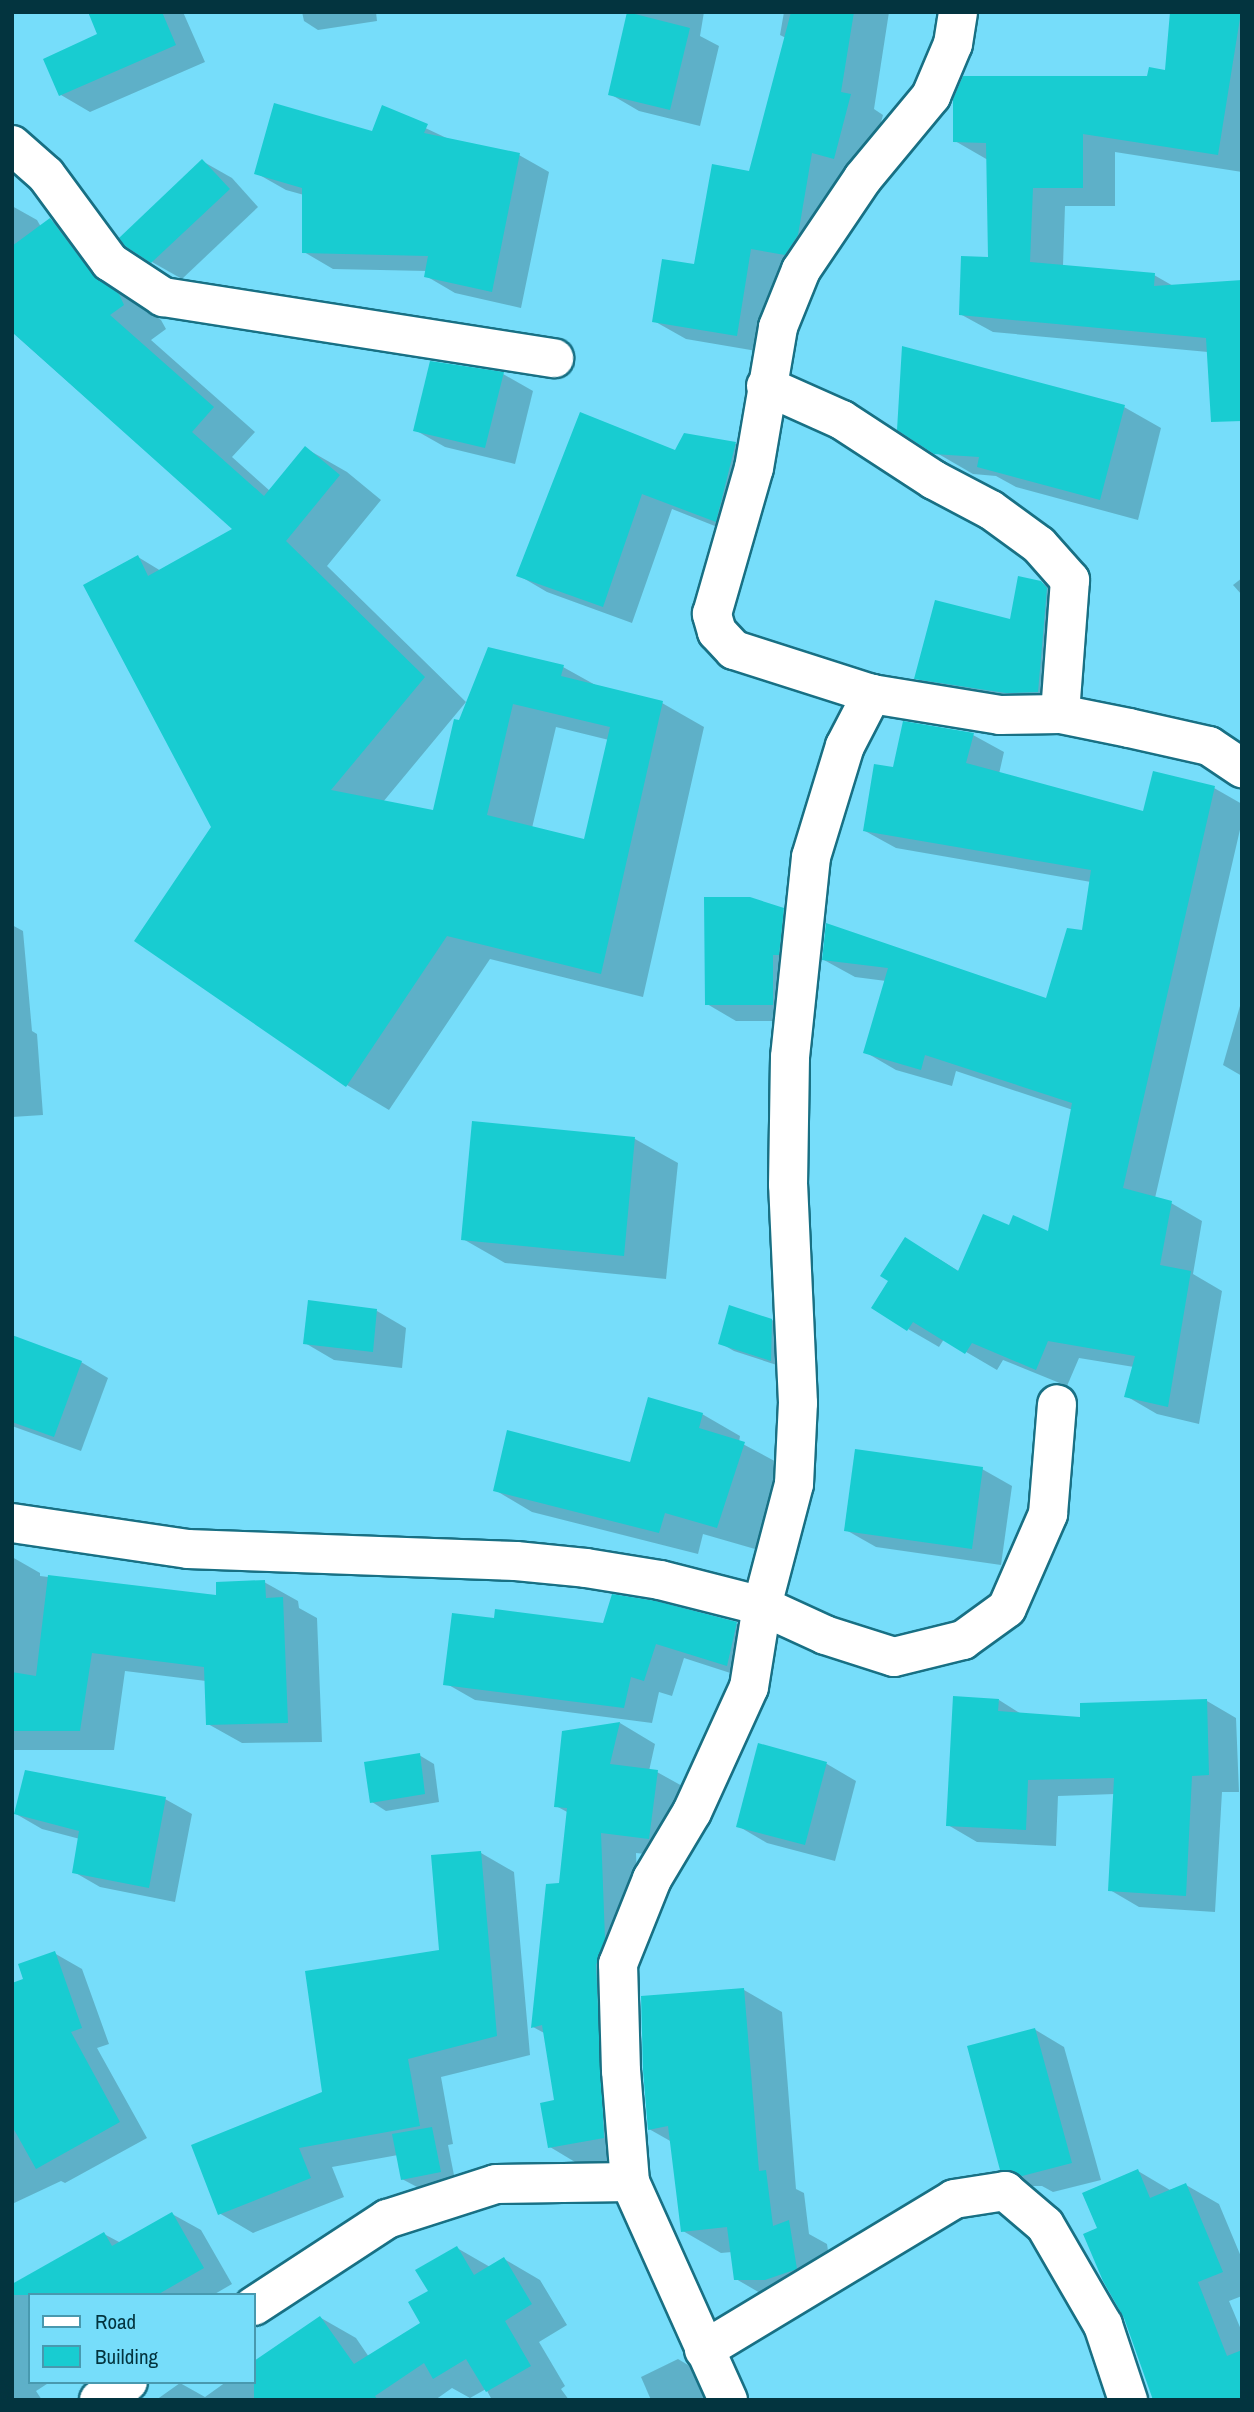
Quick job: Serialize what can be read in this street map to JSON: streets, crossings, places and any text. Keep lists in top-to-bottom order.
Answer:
{
  "legend": ["Road", "Building"]
}
